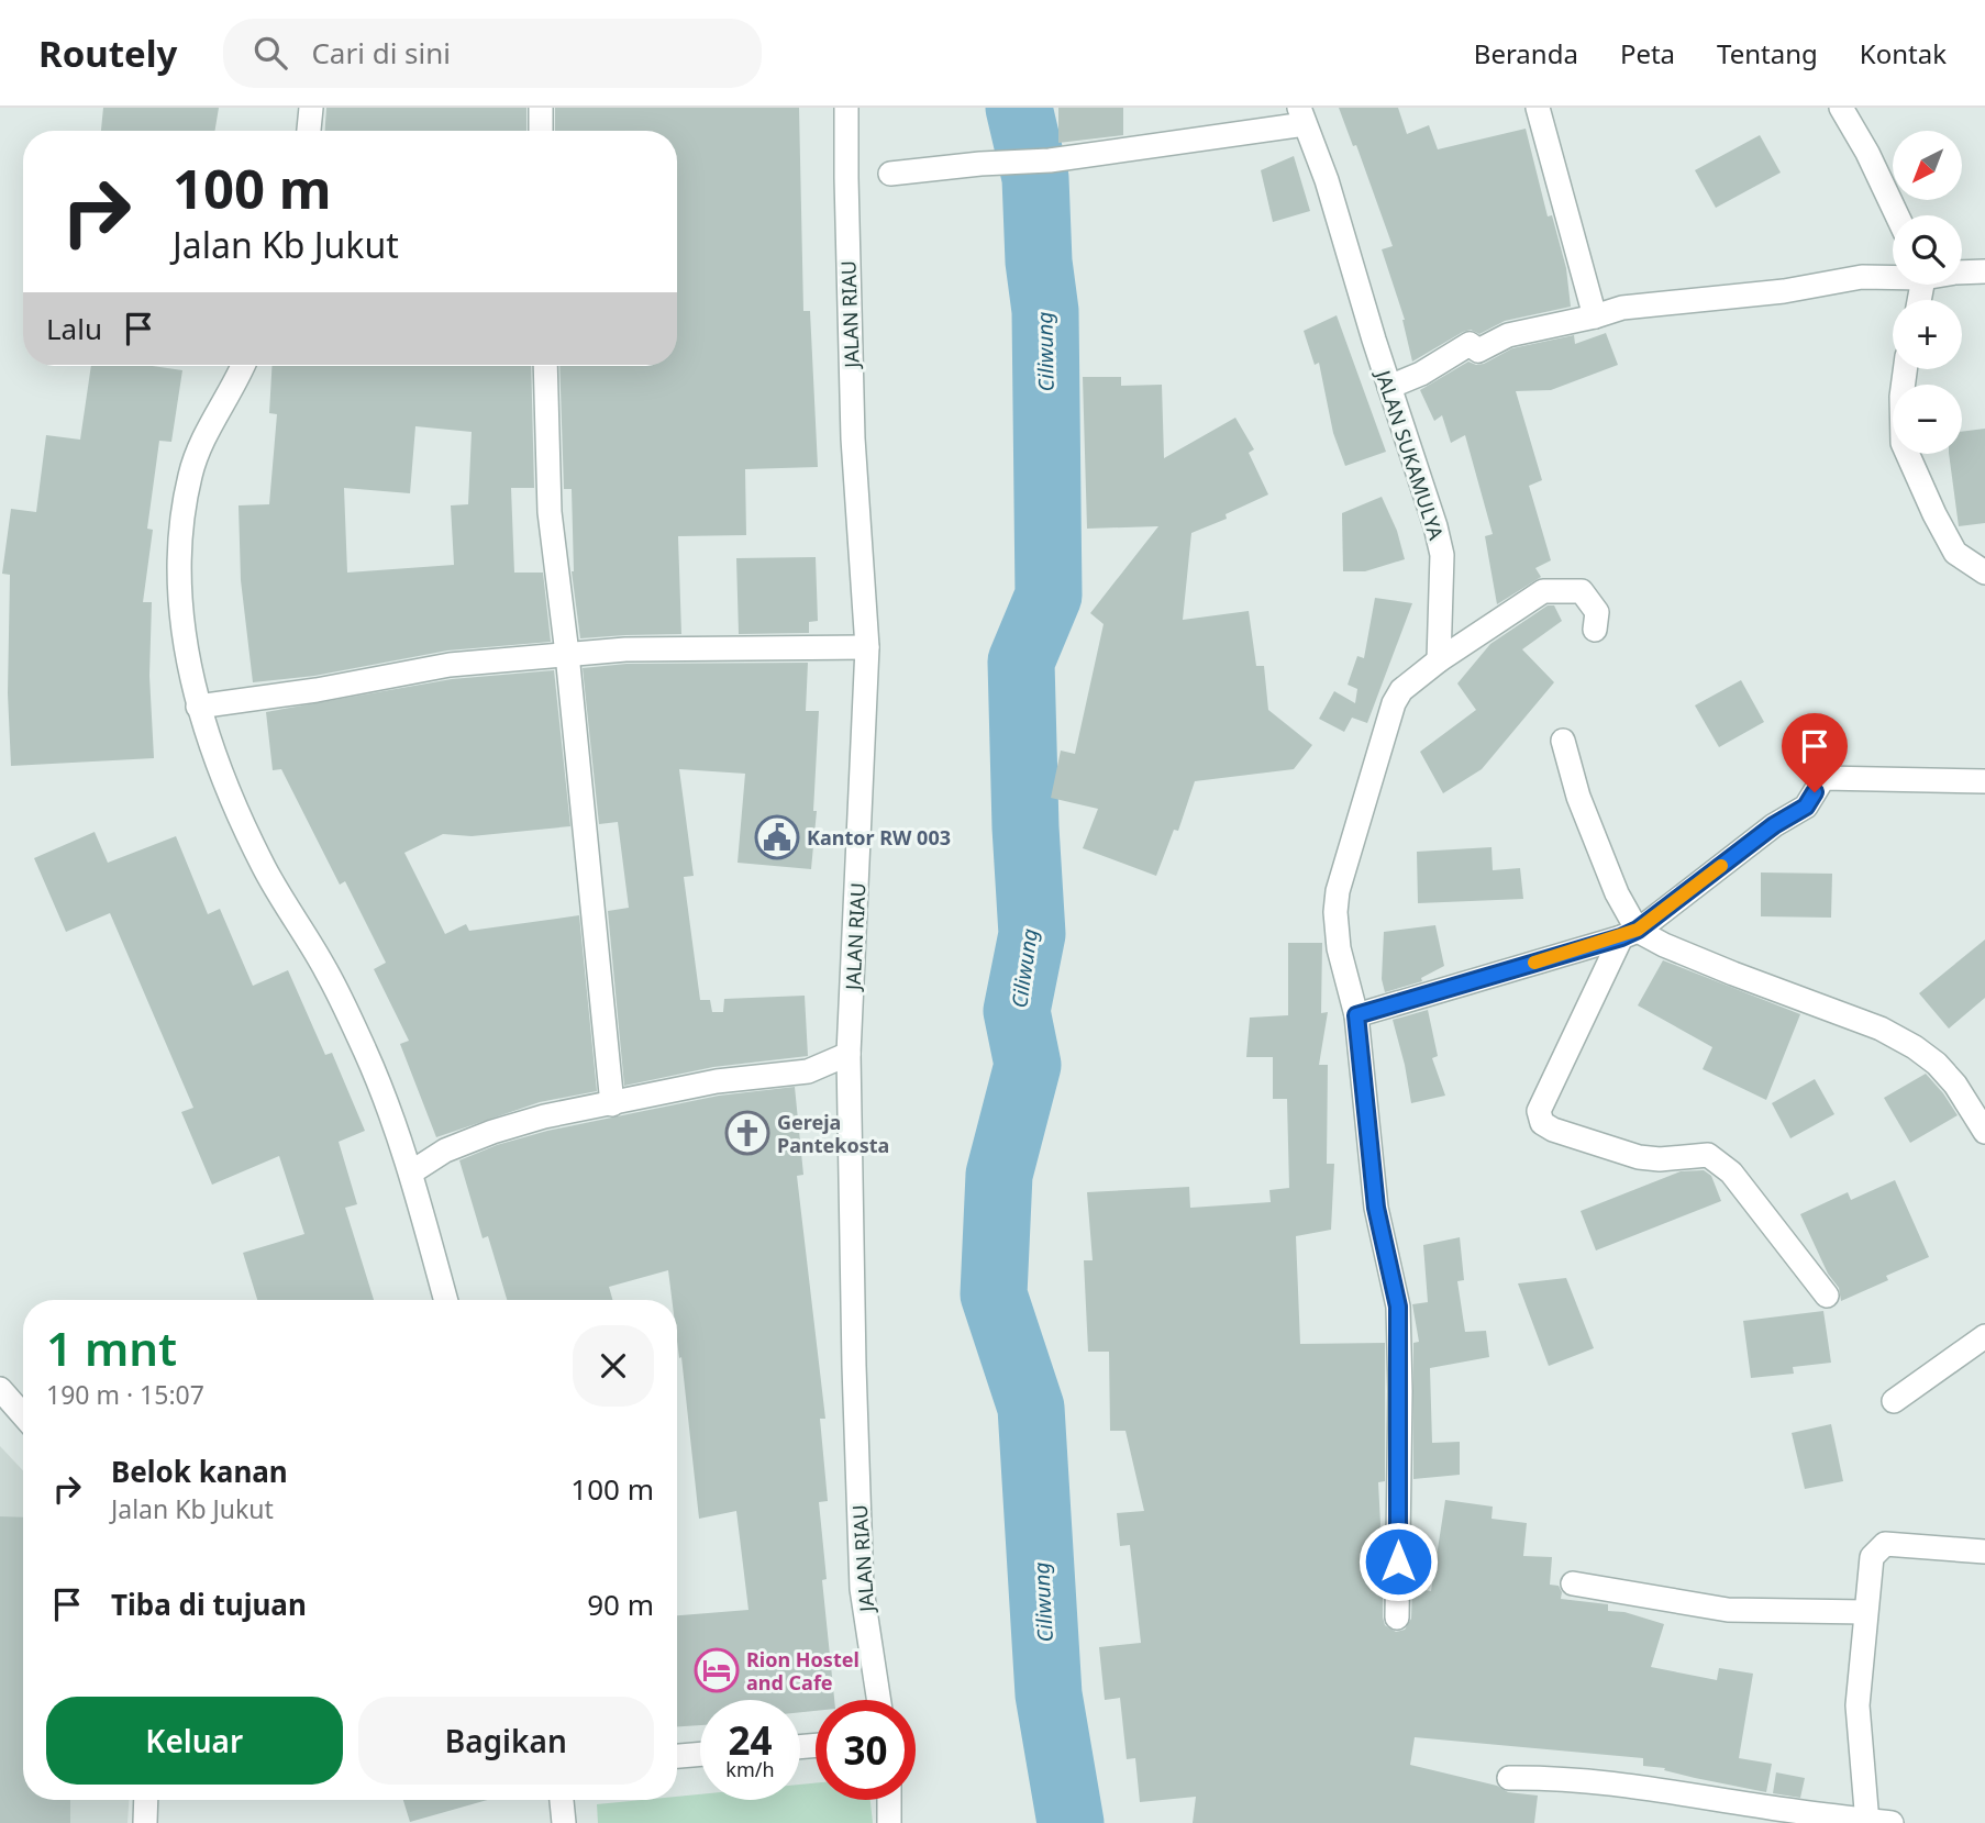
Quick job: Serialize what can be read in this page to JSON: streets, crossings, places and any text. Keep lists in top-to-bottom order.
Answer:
{
  "streets": {
    "street": ["JALAN RIAU", "JALAN SUKAMULYA"]
  },
  "water": ["Ciliwung"],
  "places": {
    "public building": ["Kantor RW 003"],
    "church": ["Gereja Pantekosta"],
    "hotel": ["Rion Hostel and Cafe"]
  },
  "north": "bottom left",
  "page": {
    "header": "Routely",
    "search": "Cari di sini",
    "nav": [
      "Beranda",
      "Peta",
      "Tentang",
      "Kontak"
    ],
    "map_buttons": ["+", "−"],
    "turn": ["100 m", "Jalan Kb Jukut"],
    "then": "Lalu",
    "heading": ["1 mnt", "190 m · 15:07"],
    "list": [
      {
        "name": "Belok kanan",
        "note": "Jalan Kb Jukut",
        "value": "100 m"
      },
      {
        "name": "Tiba di tujuan",
        "value": "90 m"
      }
    ],
    "buttons": ["Keluar", "Bagikan"],
    "speed": "24 km/h",
    "limit": "30"
  }
}
